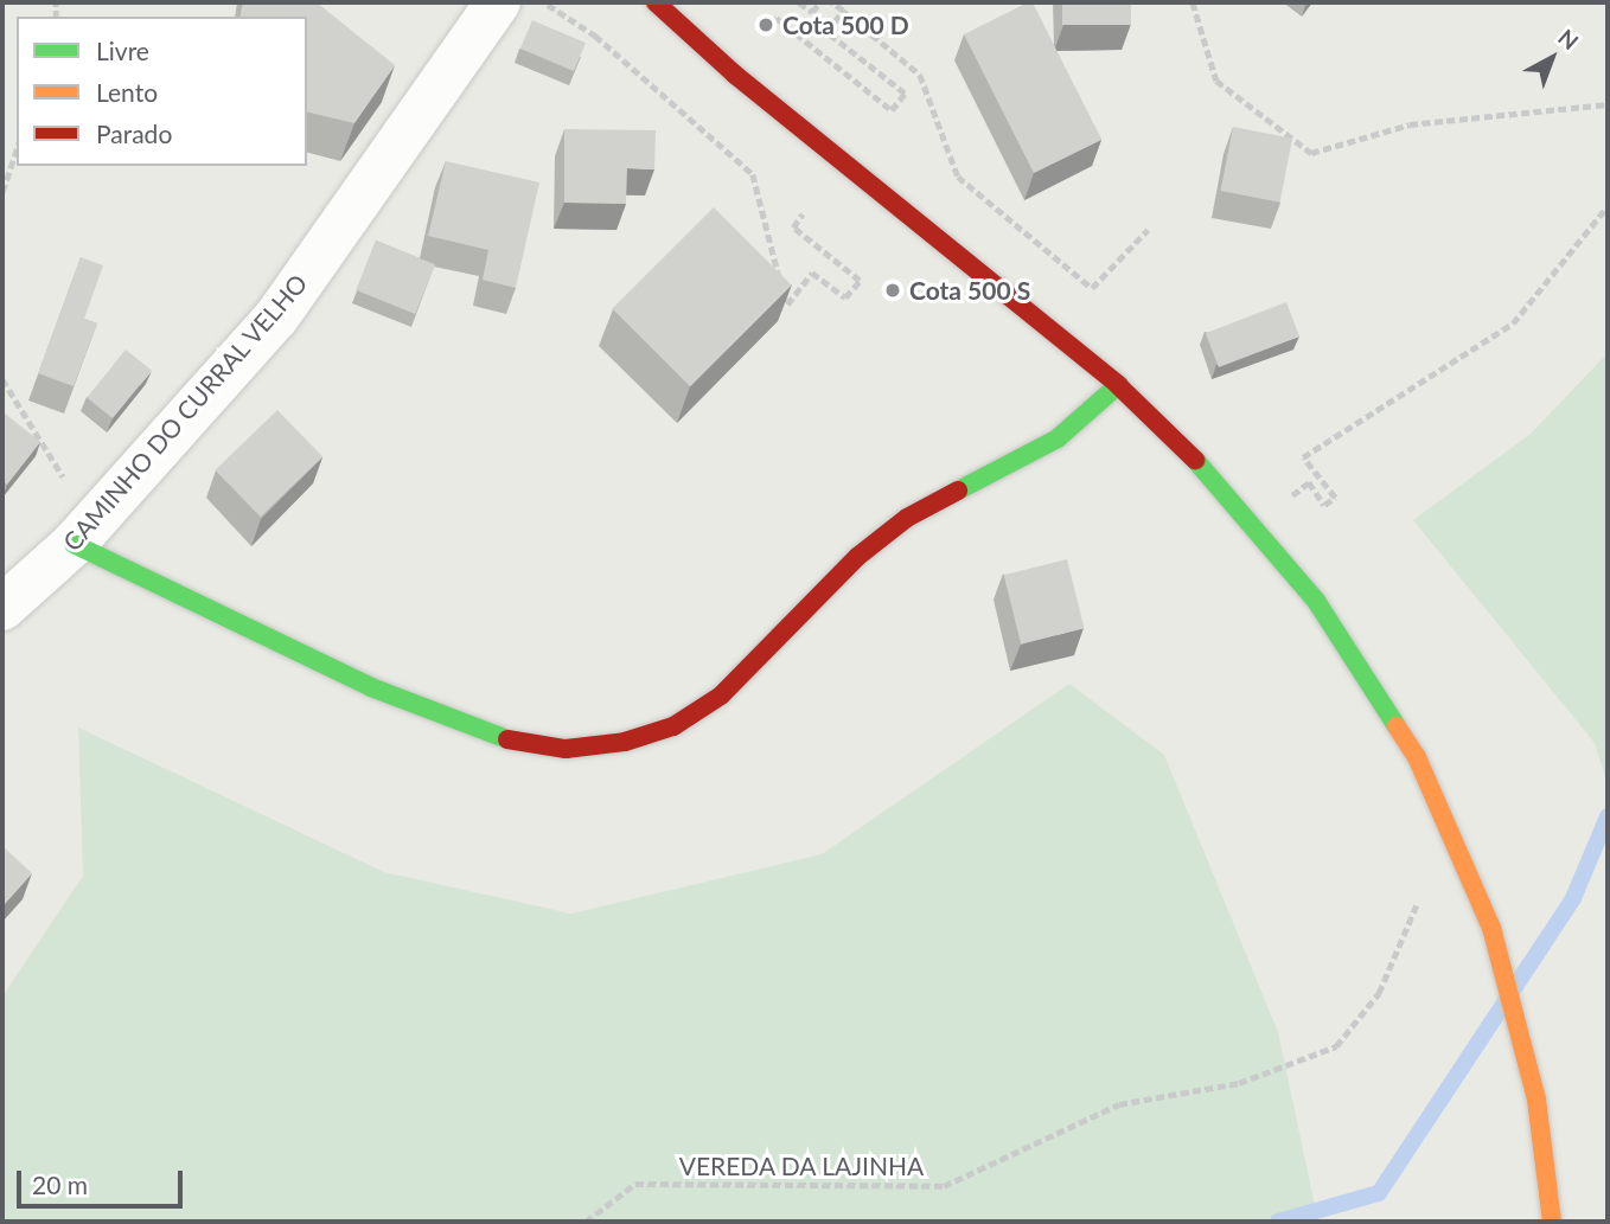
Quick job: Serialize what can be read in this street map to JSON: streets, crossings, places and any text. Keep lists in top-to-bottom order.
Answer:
{
  "streets": {
    "street": ["CAMINHO DO CURRAL VELHO"],
    "path": ["VEREDA DA LAJINHA"]
  },
  "places": ["Cota 500 D", "Cota 500 S"],
  "legend": ["Livre", "Lento", "Parado"],
  "scale_bar": "20 m",
  "north": "top right"
}
